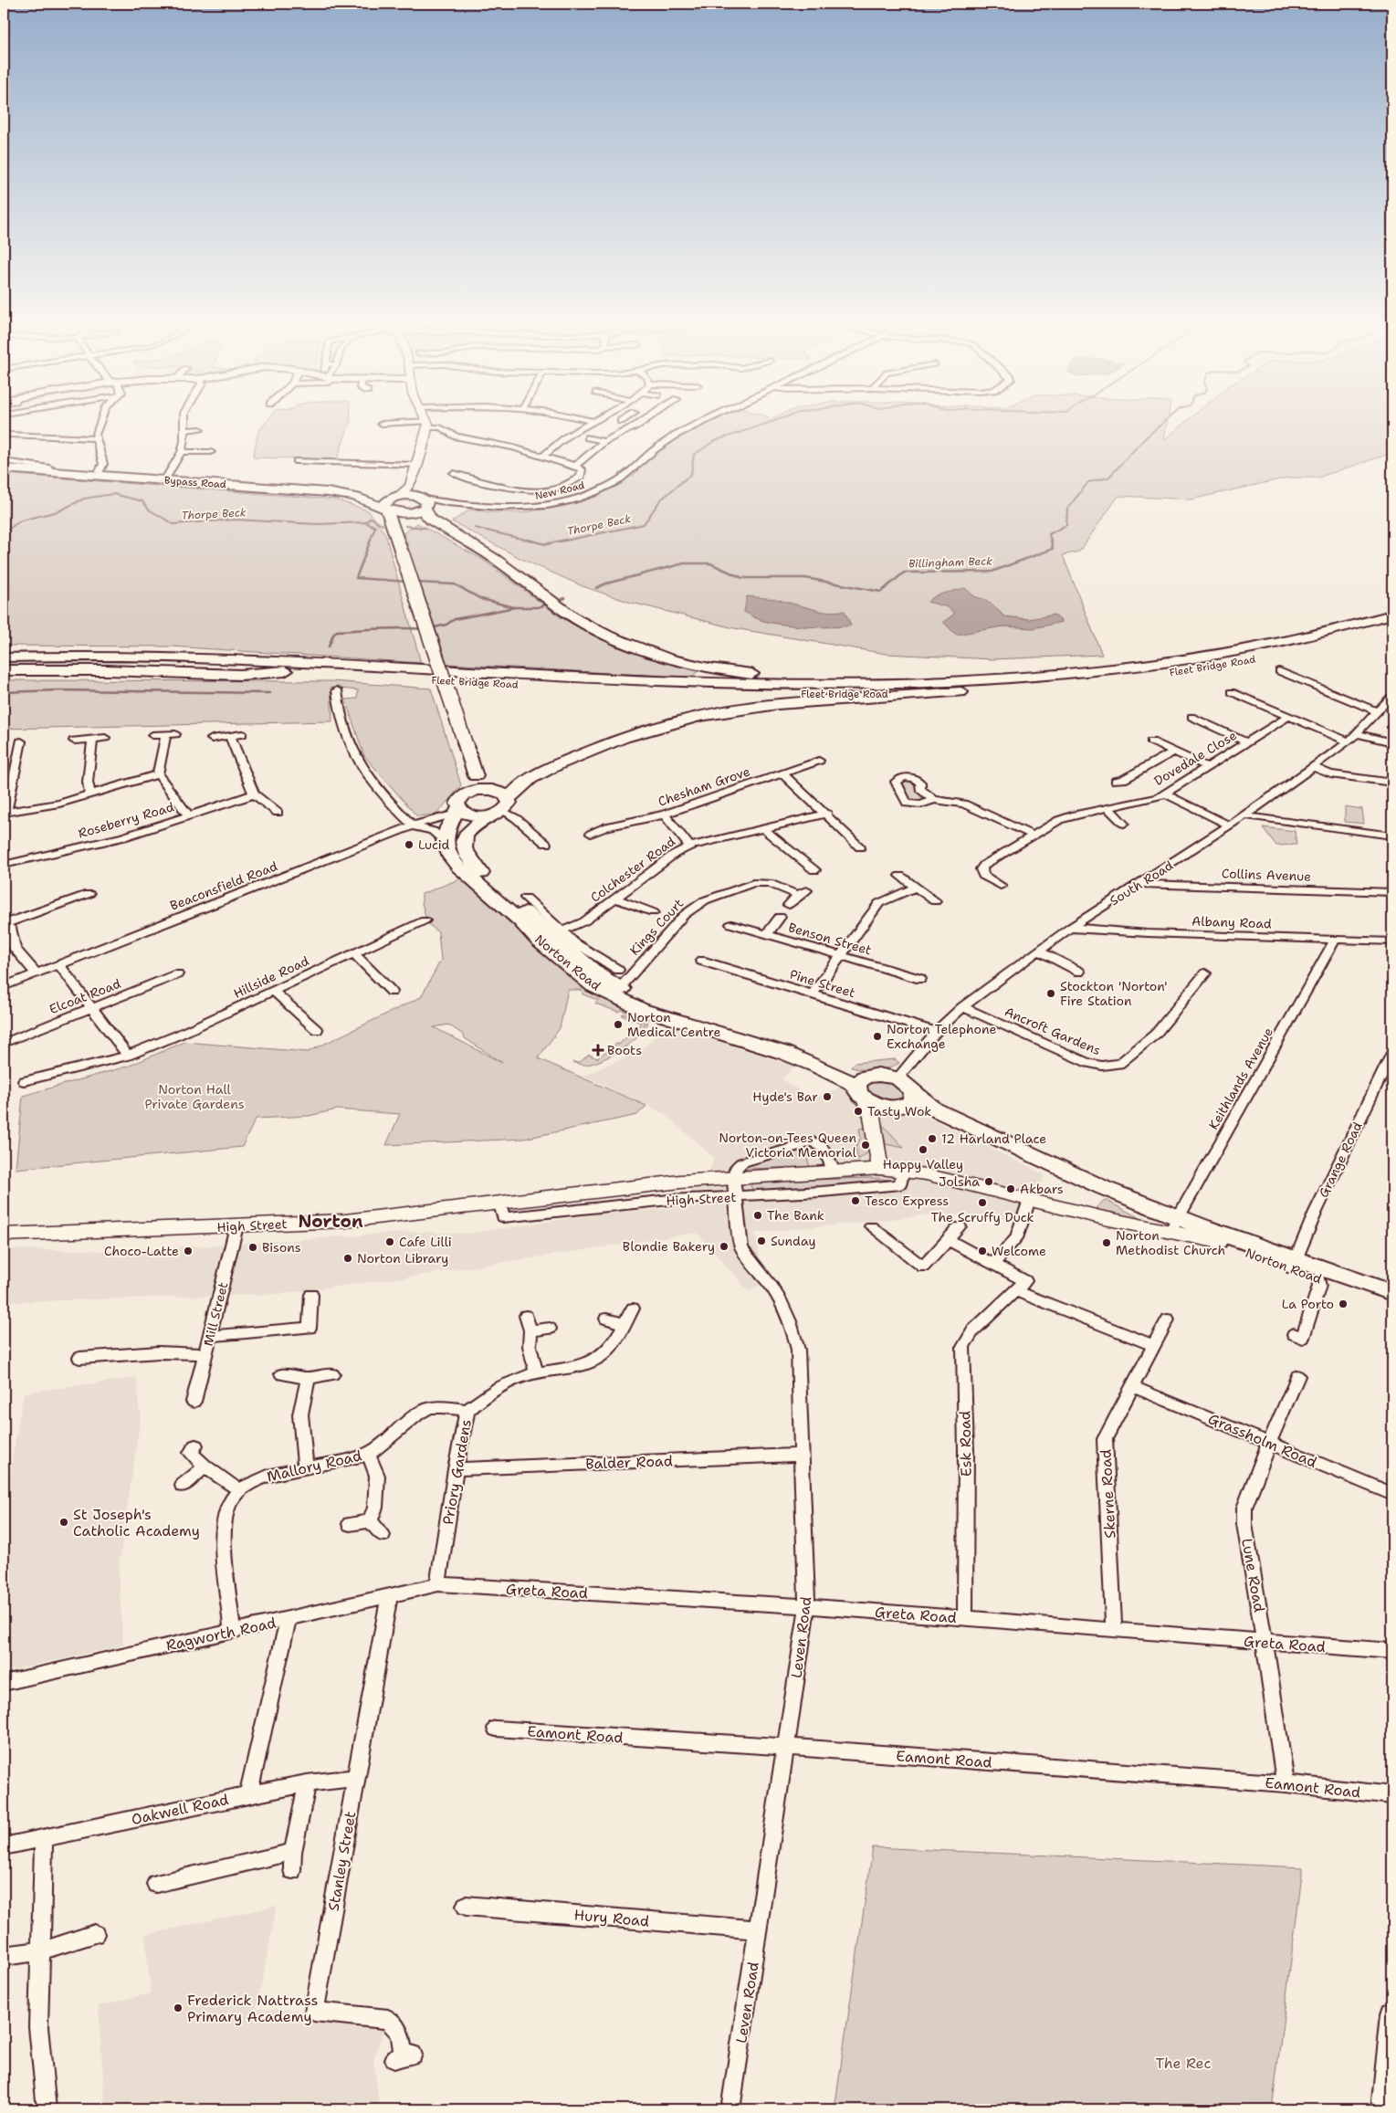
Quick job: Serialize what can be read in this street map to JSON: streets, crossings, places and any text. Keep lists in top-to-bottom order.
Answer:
{
  "streets": {
    "main road": [
      "Bypass Road",
      "Fleet Bridge Road",
      "Norton Road",
      "High Street"
    ],
    "street": [
      "New Road",
      "Dovedale Close",
      "Chesham Grove",
      "Roseberry Road",
      "Colchester Road",
      "Collins Avenue",
      "South Road",
      "Beaconsfield Road",
      "Albany Road",
      "Kings Court",
      "Benson Street",
      "Hillside Road",
      "Pine Street",
      "Elcoat Road",
      "Ancroft Gardens",
      "Keithlands Avenue",
      "Grange Road",
      "Mill Street",
      "Grassholm Road",
      "Esk Road",
      "Balder Road",
      "Mallory Road",
      "Priory Gardens",
      "Skerne Road",
      "Lune Road",
      "Greta Road",
      "Ragworth Road",
      "Leven Road",
      "Eamont Road",
      "Oakwell Road",
      "Stanley Street",
      "Hury Road"
    ]
  },
  "crossings": [
    ["Bypass Road", "New Road"],
    ["Fleet Bridge Road", "Norton Road"],
    ["Colchester Road", "Norton Road"],
    ["Collins Avenue", "South Road"],
    ["South Road", "Albany Road"],
    ["South Road", "Norton Road"],
    ["South Road", "Pine Street"],
    ["South Road", "Ancroft Gardens"],
    ["Albany Road", "Keithlands Avenue"],
    ["Kings Court", "Norton Road"],
    ["Norton Road", "Keithlands Avenue"],
    ["Norton Road", "Grange Road"],
    ["Norton Road", "High Street"],
    ["Keithlands Avenue", "High Street"],
    ["High Street", "Mill Street"],
    ["High Street", "Leven Road"],
    ["Grassholm Road", "Skerne Road"],
    ["Grassholm Road", "Lune Road"],
    ["Esk Road", "Greta Road"],
    ["Balder Road", "Priory Gardens"],
    ["Balder Road", "Leven Road"],
    ["Mallory Road", "Priory Gardens"],
    ["Mallory Road", "Ragworth Road"],
    ["Priory Gardens", "Greta Road"],
    ["Priory Gardens", "Ragworth Road"],
    ["Skerne Road", "Greta Road"],
    ["Lune Road", "Greta Road"],
    ["Lune Road", "Eamont Road"],
    ["Greta Road", "Ragworth Road"],
    ["Greta Road", "Leven Road"],
    ["Ragworth Road", "Stanley Street"],
    ["Leven Road", "Eamont Road"],
    ["Leven Road", "Hury Road"],
    ["Oakwell Road", "Stanley Street"]
  ],
  "districts": ["Norton"],
  "water": ["Thorpe Beck", "Billingham Beck"],
  "parks": ["Norton Hall Private Gardens", "The Rec"],
  "places": {
    "other": [
      "Lucid",
      "Stockton 'Norton' Fire Station",
      "Norton Medical Centre",
      "Norton Telephone Exchange",
      "Hyde's Bar",
      "Tasty Wok",
      "12 Harland Place",
      "Norton-on-Tees Queen Victoria Memorial",
      "Happy Valley",
      "Jolsha",
      "Akbars",
      "Tesco Express",
      "The Scruffy Duck",
      "The Bank",
      "Sunday",
      "Cafe Lilli",
      "Norton Methodist Church",
      "Blondie Bakery",
      "Bisons",
      "Choco-Latte",
      "Welcome",
      "Norton Library",
      "La Porto",
      "St Joseph's Catholic Academy",
      "Frederick Nattrass Primary Academy"
    ],
    "health": ["Boots"]
  }
}
